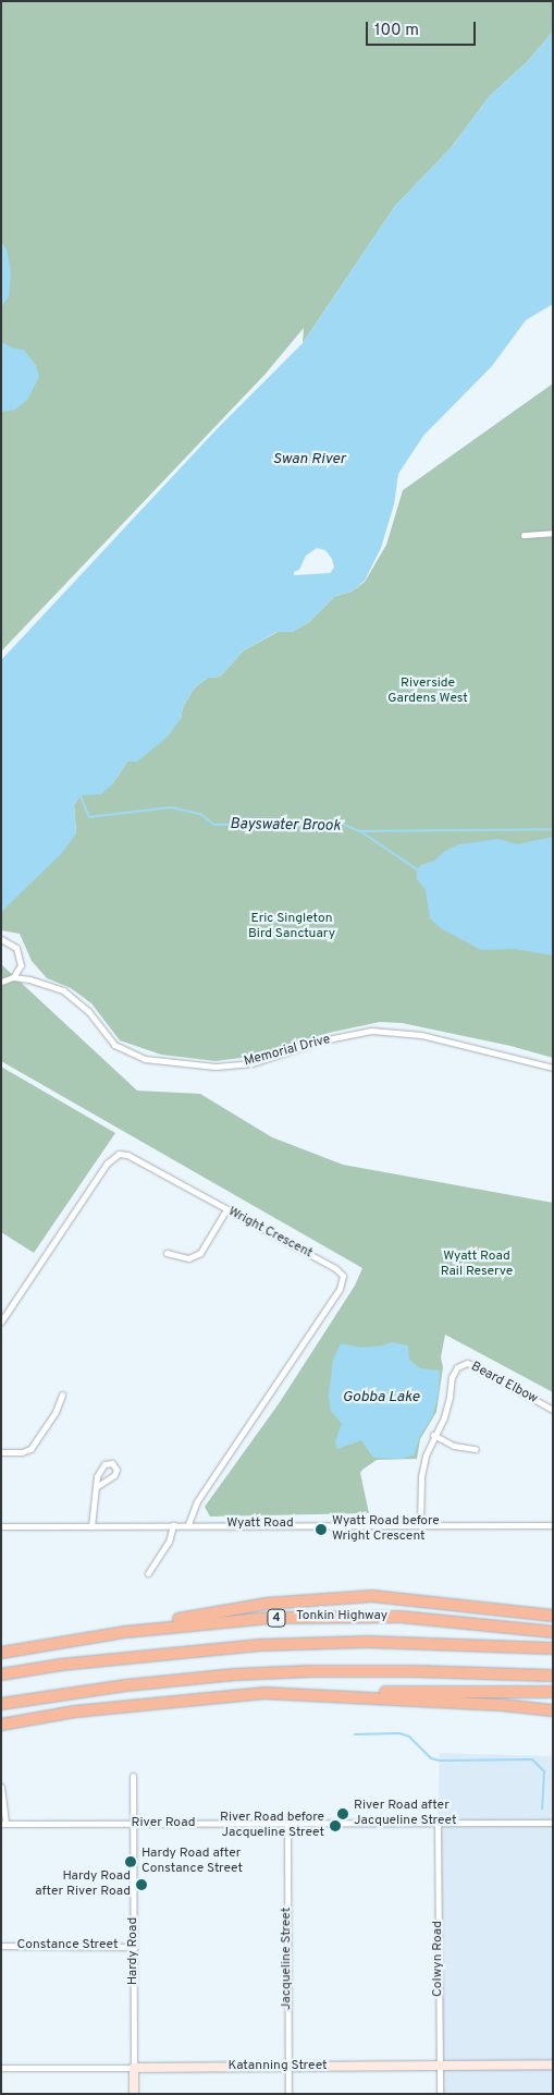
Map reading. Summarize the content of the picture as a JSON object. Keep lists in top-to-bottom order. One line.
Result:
{"streets":{"highway":["Tonkin Highway","4"],"street":["Memorial Drive","Wright Crescent","Beard Elbow","Wyatt Road","River Road","Constance Street","Hardy Road","Jacqueline Street","Colwyn Road","Katanning Street"]},"crossings":[["Wright Crescent","Wyatt Road"],["Beard Elbow","Wyatt Road"],["River Road","Hardy Road"],["River Road","Jacqueline Street"],["River Road","Colwyn Road"],["Constance Street","Hardy Road"],["Hardy Road","Katanning Street"],["Jacqueline Street","Katanning Street"],["Colwyn Road","Katanning Street"]],"water":["Swan River","Bayswater Brook","Gobba Lake"],"parks":["Riverside Gardens West","Eric Singleton Bird Sanctuary","Wyatt Road Rail Reserve"],"places":["Wyatt Road before Wright Crescent","River Road after Jacqueline Street","River Road before Jacqueline Street","Hardy Road after Constance Street","Hardy Road after River Road"],"scale_bar":"100 m"}
